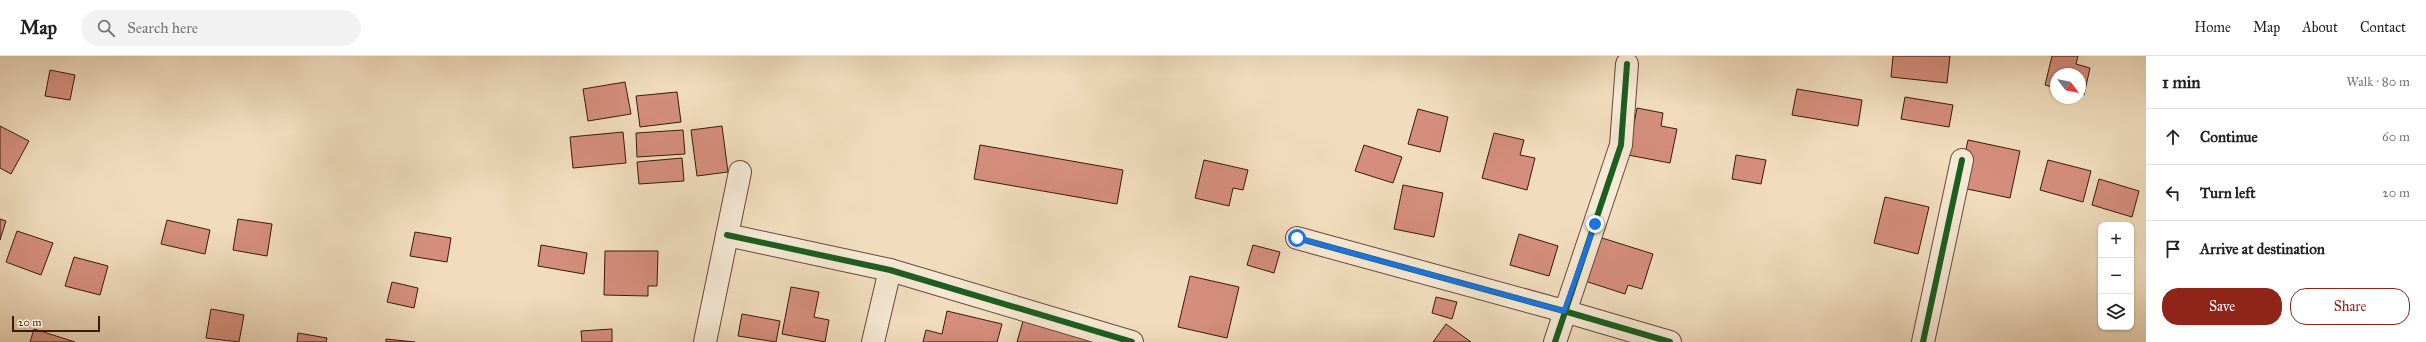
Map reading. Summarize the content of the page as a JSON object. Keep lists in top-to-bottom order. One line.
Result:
{"scale_bar":"20 m","north":"bottom right","page":{"header":"Map","search":"Search here","nav":["Home","Map","About","Contact"],"heading":["1 min","Walk · 80 m"],"list":[["Continue","60 m"],["Turn left","20 m"],"Arrive at destination"],"map_buttons":["+","−"],"buttons":["Save","Share"],"scale":"20 m"}}
